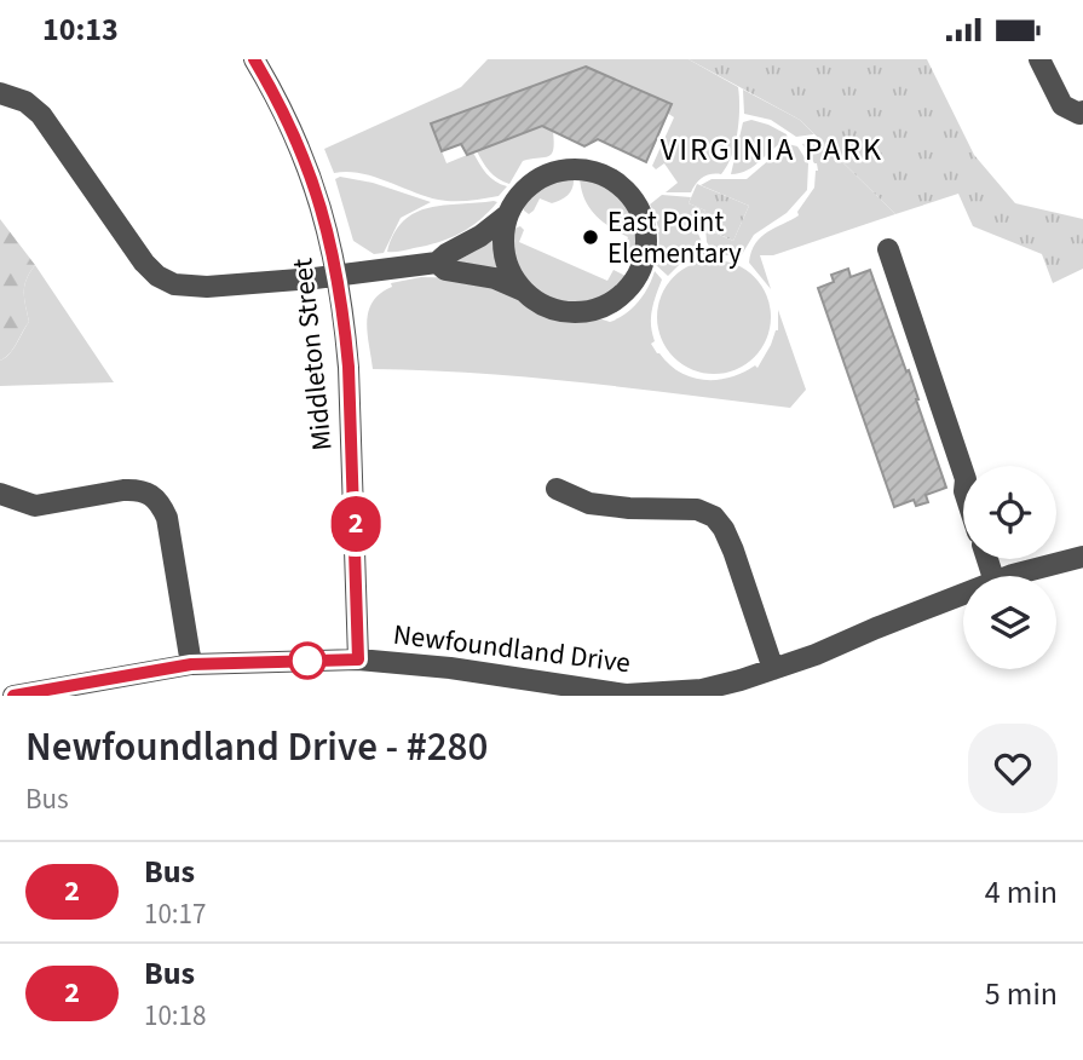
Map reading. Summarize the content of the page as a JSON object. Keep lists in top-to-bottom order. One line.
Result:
{"streets":{"street":["Middleton Street","Newfoundland Drive"]},"crossings":[["Middleton Street","Newfoundland Drive"]],"districts":["VIRGINIA PARK"],"places":["East Point Elementary"],"lines":["bus line 2"],"page":{"status":"10:13","on_map":"2","heading":["Newfoundland Drive - #280","Bus"],"list":[{"mark":"2","name":"Bus","note":"10:17","value":"4 min"},{"mark":"2","name":"Bus","note":"10:18","value":"5 min"}]}}
